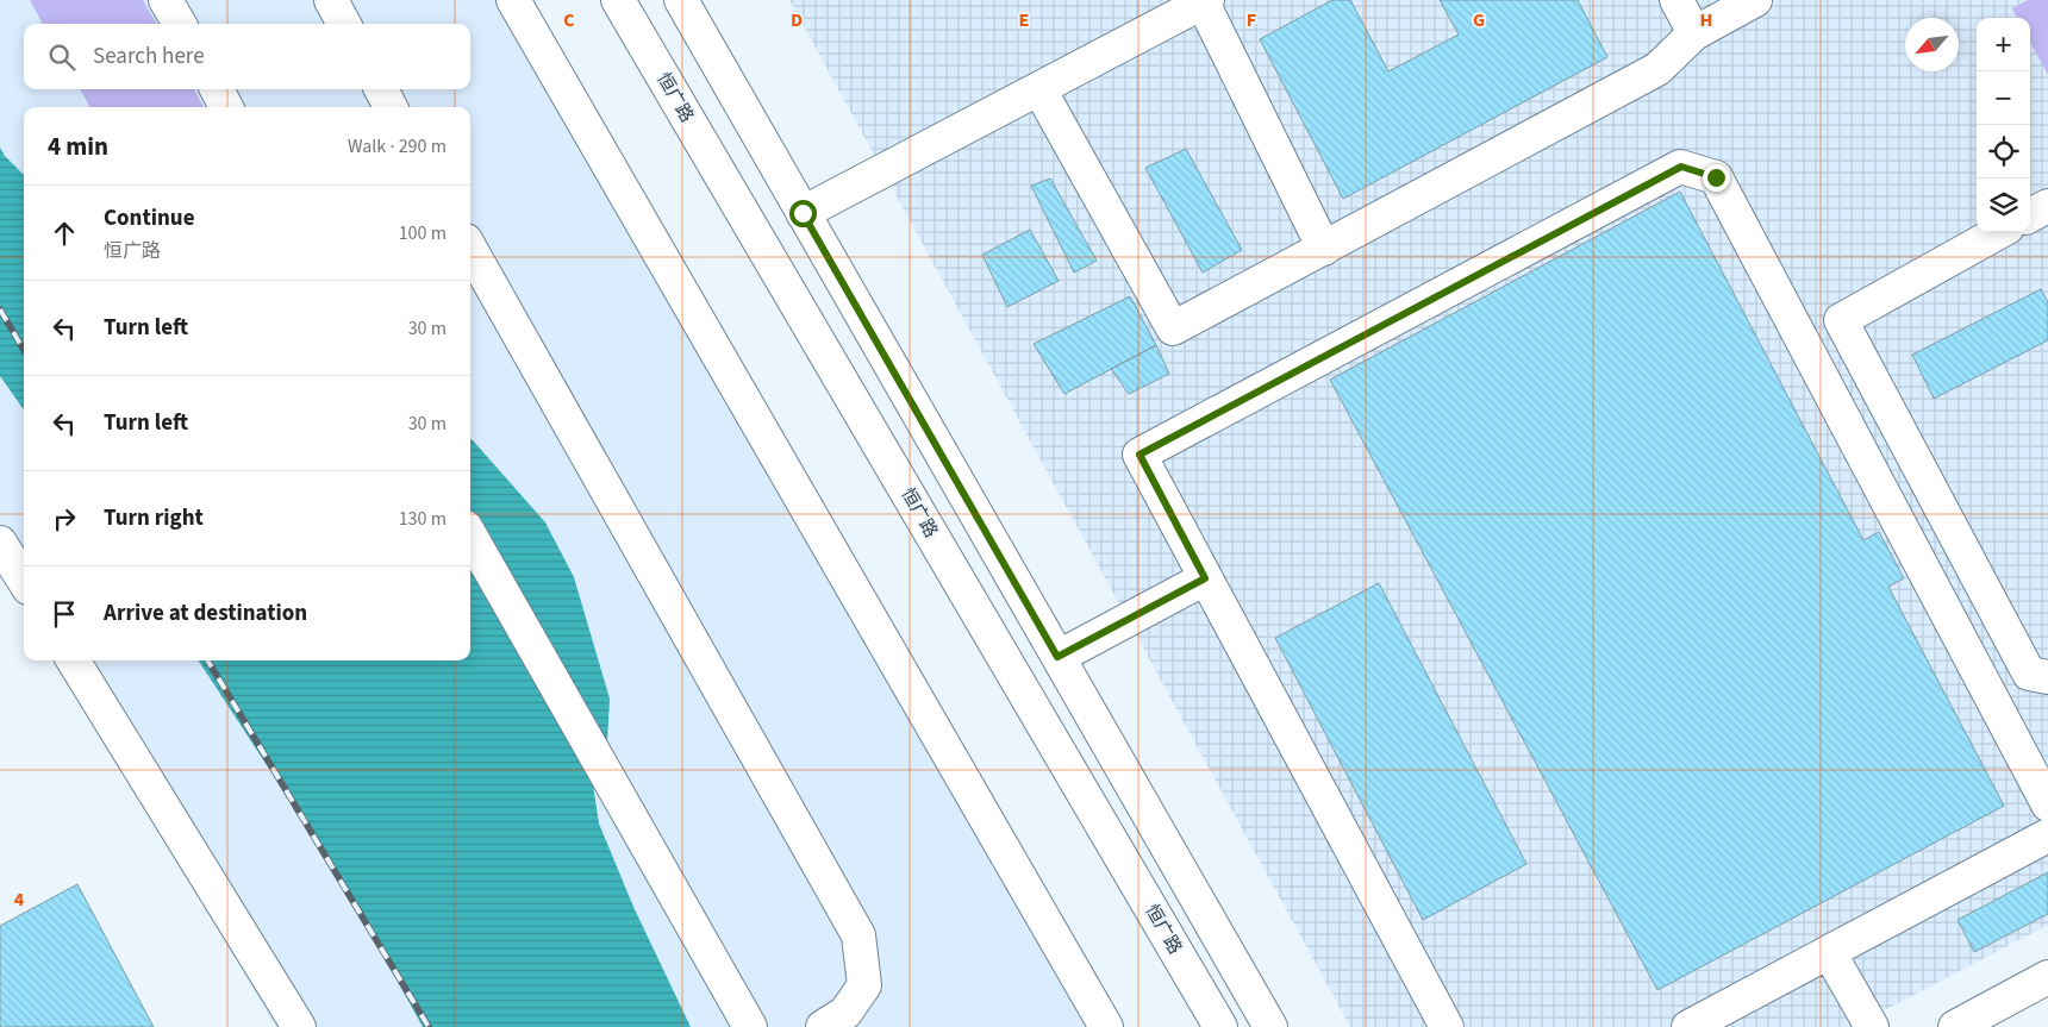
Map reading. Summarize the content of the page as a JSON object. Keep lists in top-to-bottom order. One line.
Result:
{"streets":{"street":["恒广路"]},"north":"bottom left","page":{"map_buttons":["+","−"],"search":"Search here","heading":["4 min","Walk · 290 m"],"list":[["Continue","恒广路","100 m"],["Turn left","30 m"],["Turn left","30 m"],["Turn right","130 m"],"Arrive at destination"]},"grid":{"columns":["C","D","E","F","G","H"],"rows":["4"]}}
